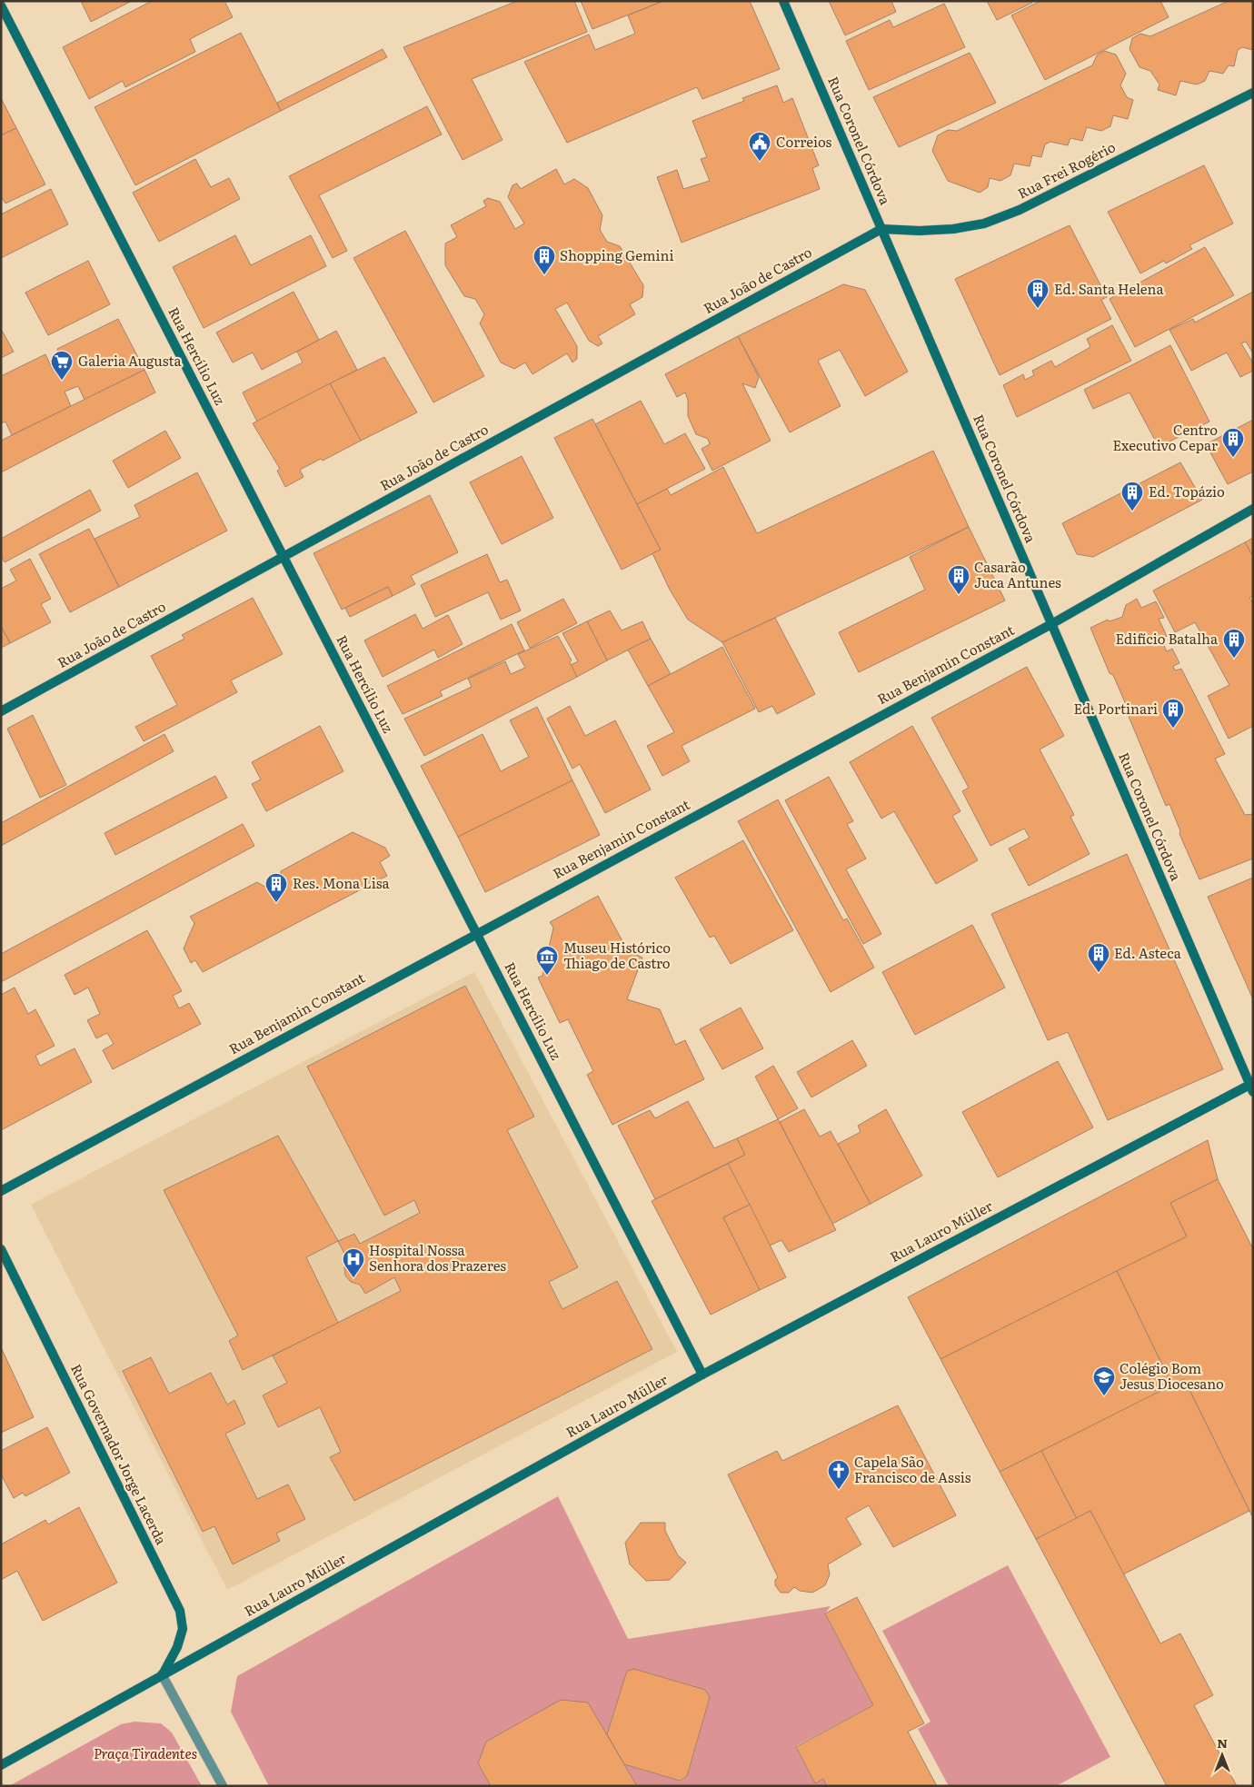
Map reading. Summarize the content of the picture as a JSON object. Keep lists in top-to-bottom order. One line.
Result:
{"streets":{"street":["Rua Coronel Córdova","Rua Frei Rogério","Rua João de Castro","Rua Hercílio Luz","Rua Benjamin Constant","Rua Lauro Müller","Rua Governador Jorge Lacerda"]},"crossings":[["Rua Coronel Córdova","Rua Frei Rogério"],["Rua Coronel Córdova","Rua João de Castro"],["Rua Coronel Córdova","Rua Benjamin Constant"],["Rua Coronel Córdova","Rua Lauro Müller"],["Rua Frei Rogério","Rua João de Castro"],["Rua João de Castro","Rua Hercílio Luz"],["Rua Hercílio Luz","Rua Benjamin Constant"],["Rua Hercílio Luz","Rua Lauro Müller"],["Rua Lauro Müller","Rua Governador Jorge Lacerda"]],"parks":["Praça Tiradentes"],"places":{"public building":["Correios"],"building":["Shopping Gemini","Ed. Santa Helena","Centro Executivo Cepar","Ed. Topázio","Casarão Juca Antunes","Edifício Batalha","Ed. Portinari","Res. Mona Lisa","Ed. Asteca"],"supermarket":["Galeria Augusta"],"museum":["Museu Histórico Thiago de Castro"],"hospital":["Hospital Nossa Senhora dos Prazeres"],"school or university":["Colégio Bom Jesus Diocesano"],"church":["Capela São Francisco de Assis"]},"north":"top"}
